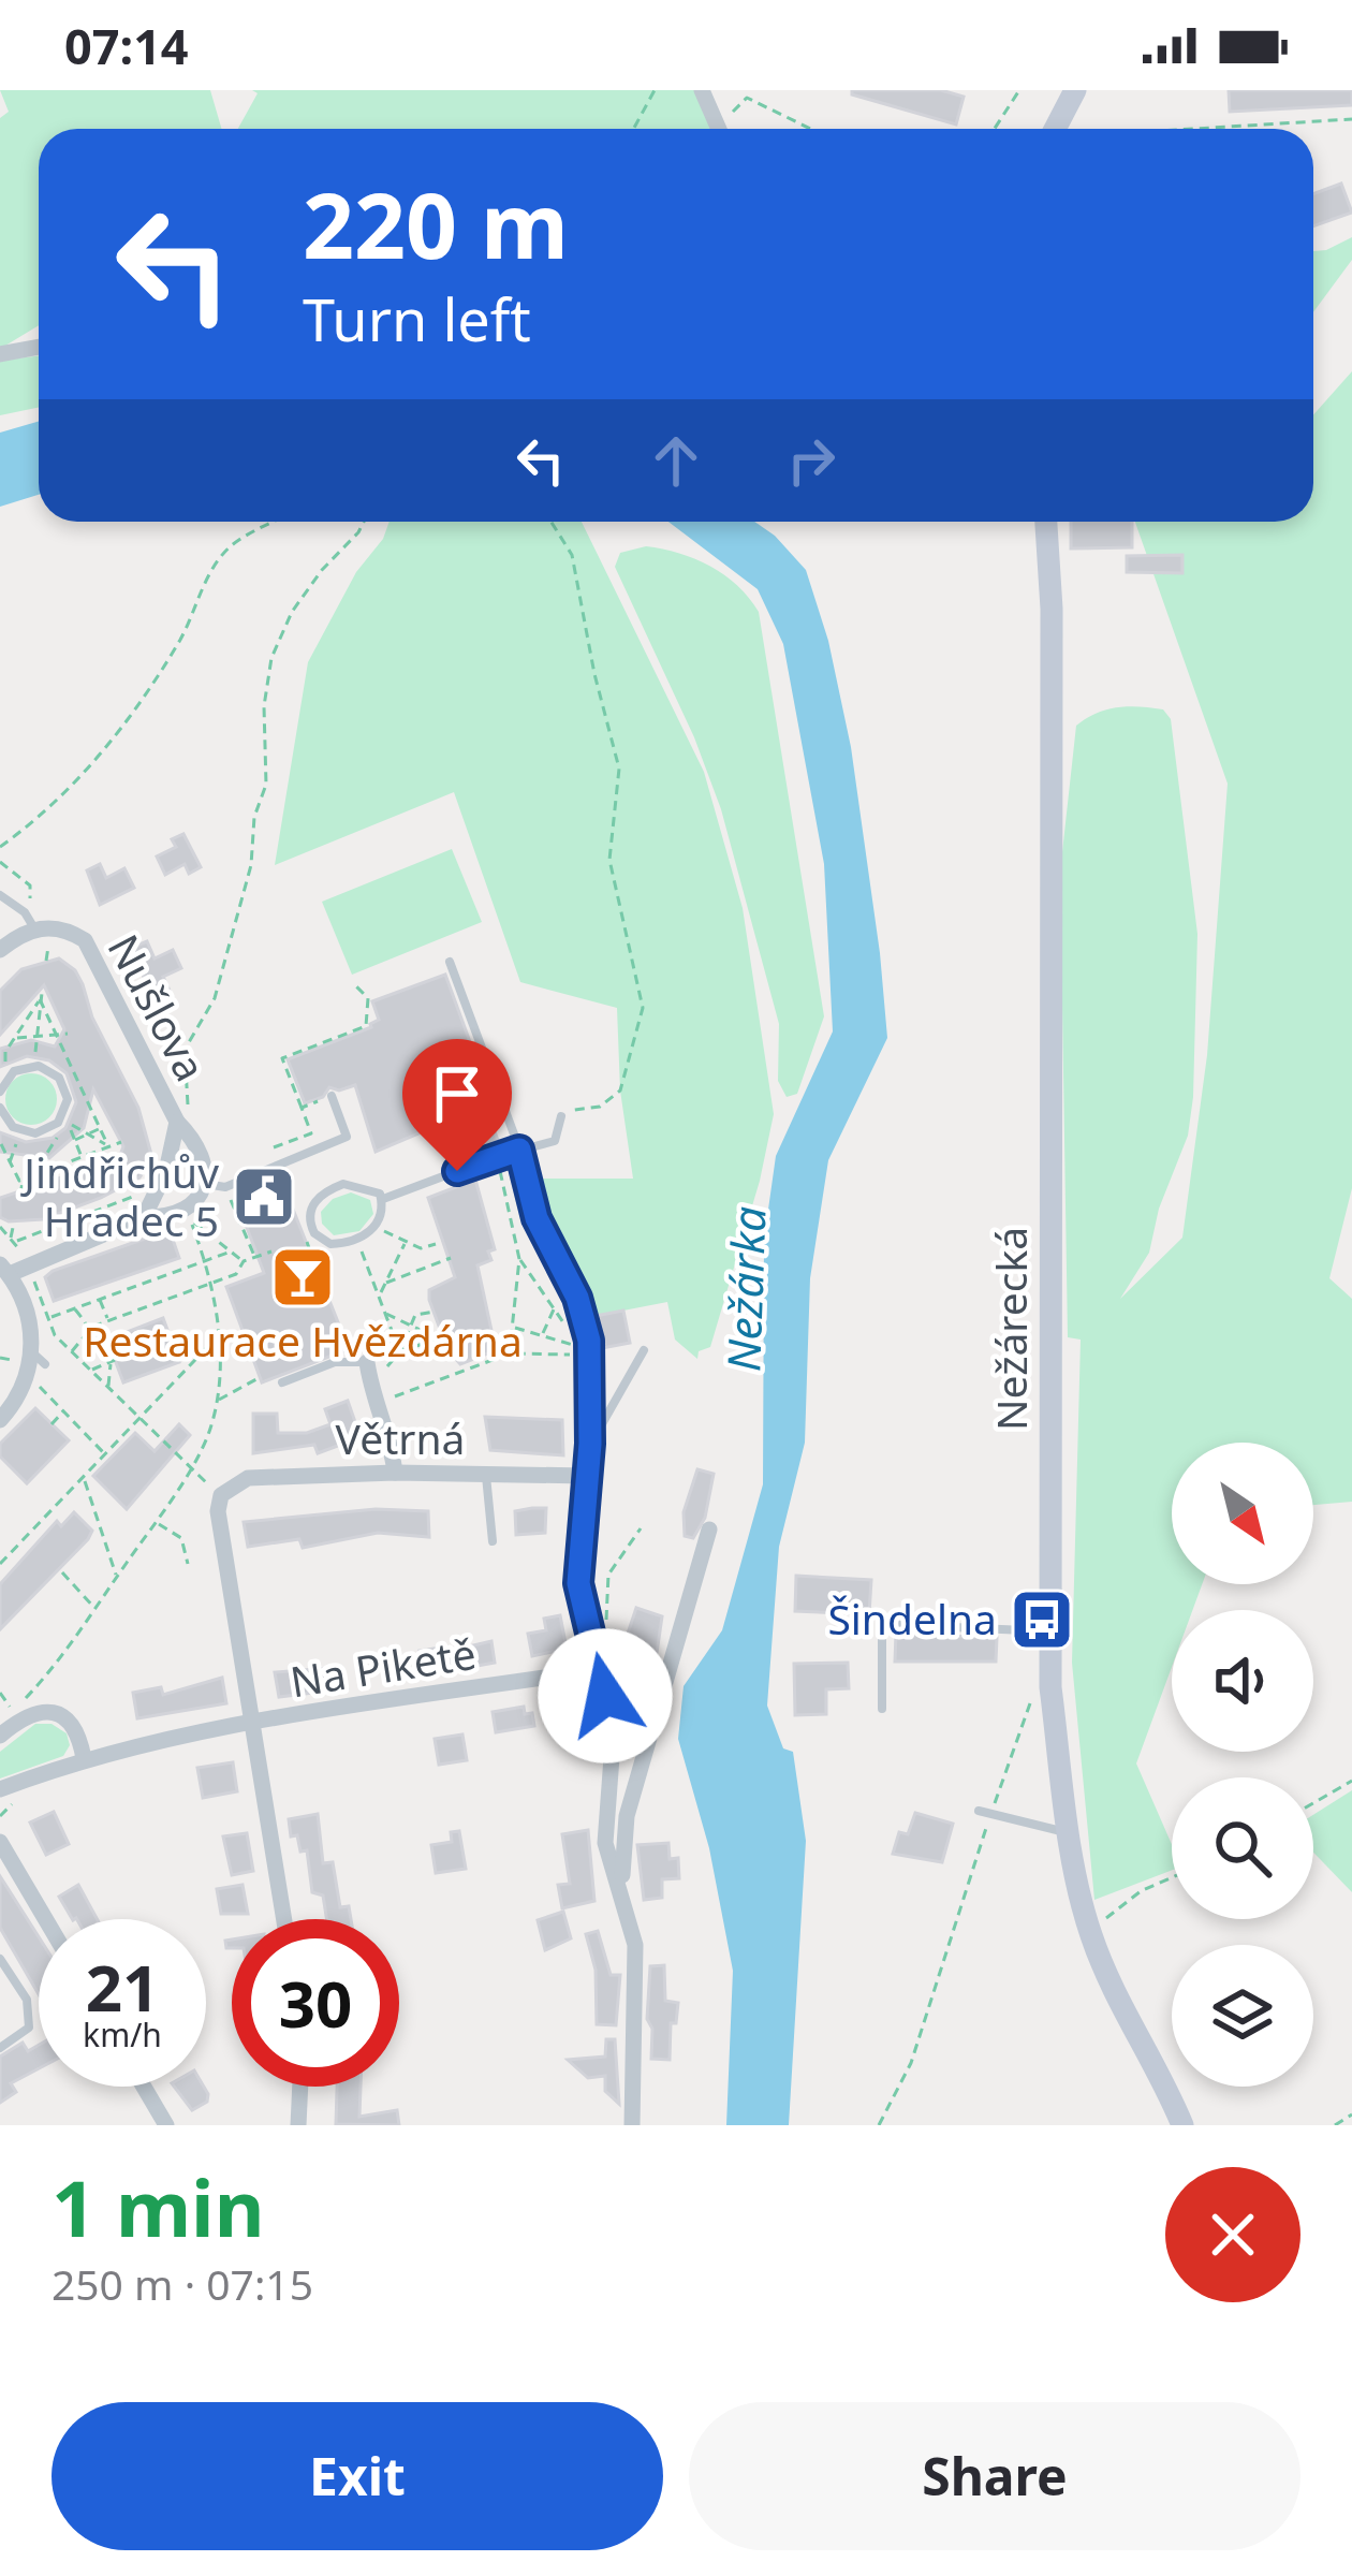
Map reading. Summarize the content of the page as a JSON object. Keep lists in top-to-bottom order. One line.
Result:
{"streets":{"street":["Nušlova","Nežárecká","Větrná","Na Piketě"]},"crossings":[["Větrná","Na Piketě"]],"water":["Nežárka"],"places":{"public building":["Jindřichův Hradec 5"],"bar":["Restaurace Hvězdárna"],"bus stop":["Šindelna"]},"north":"bottom right","page":{"status":"07:14","turn":["220 m","Turn left"],"speed":"21 km/h","limit":"30","heading":["1 min","250 m · 07:15"],"buttons":["Exit","Share"]}}
